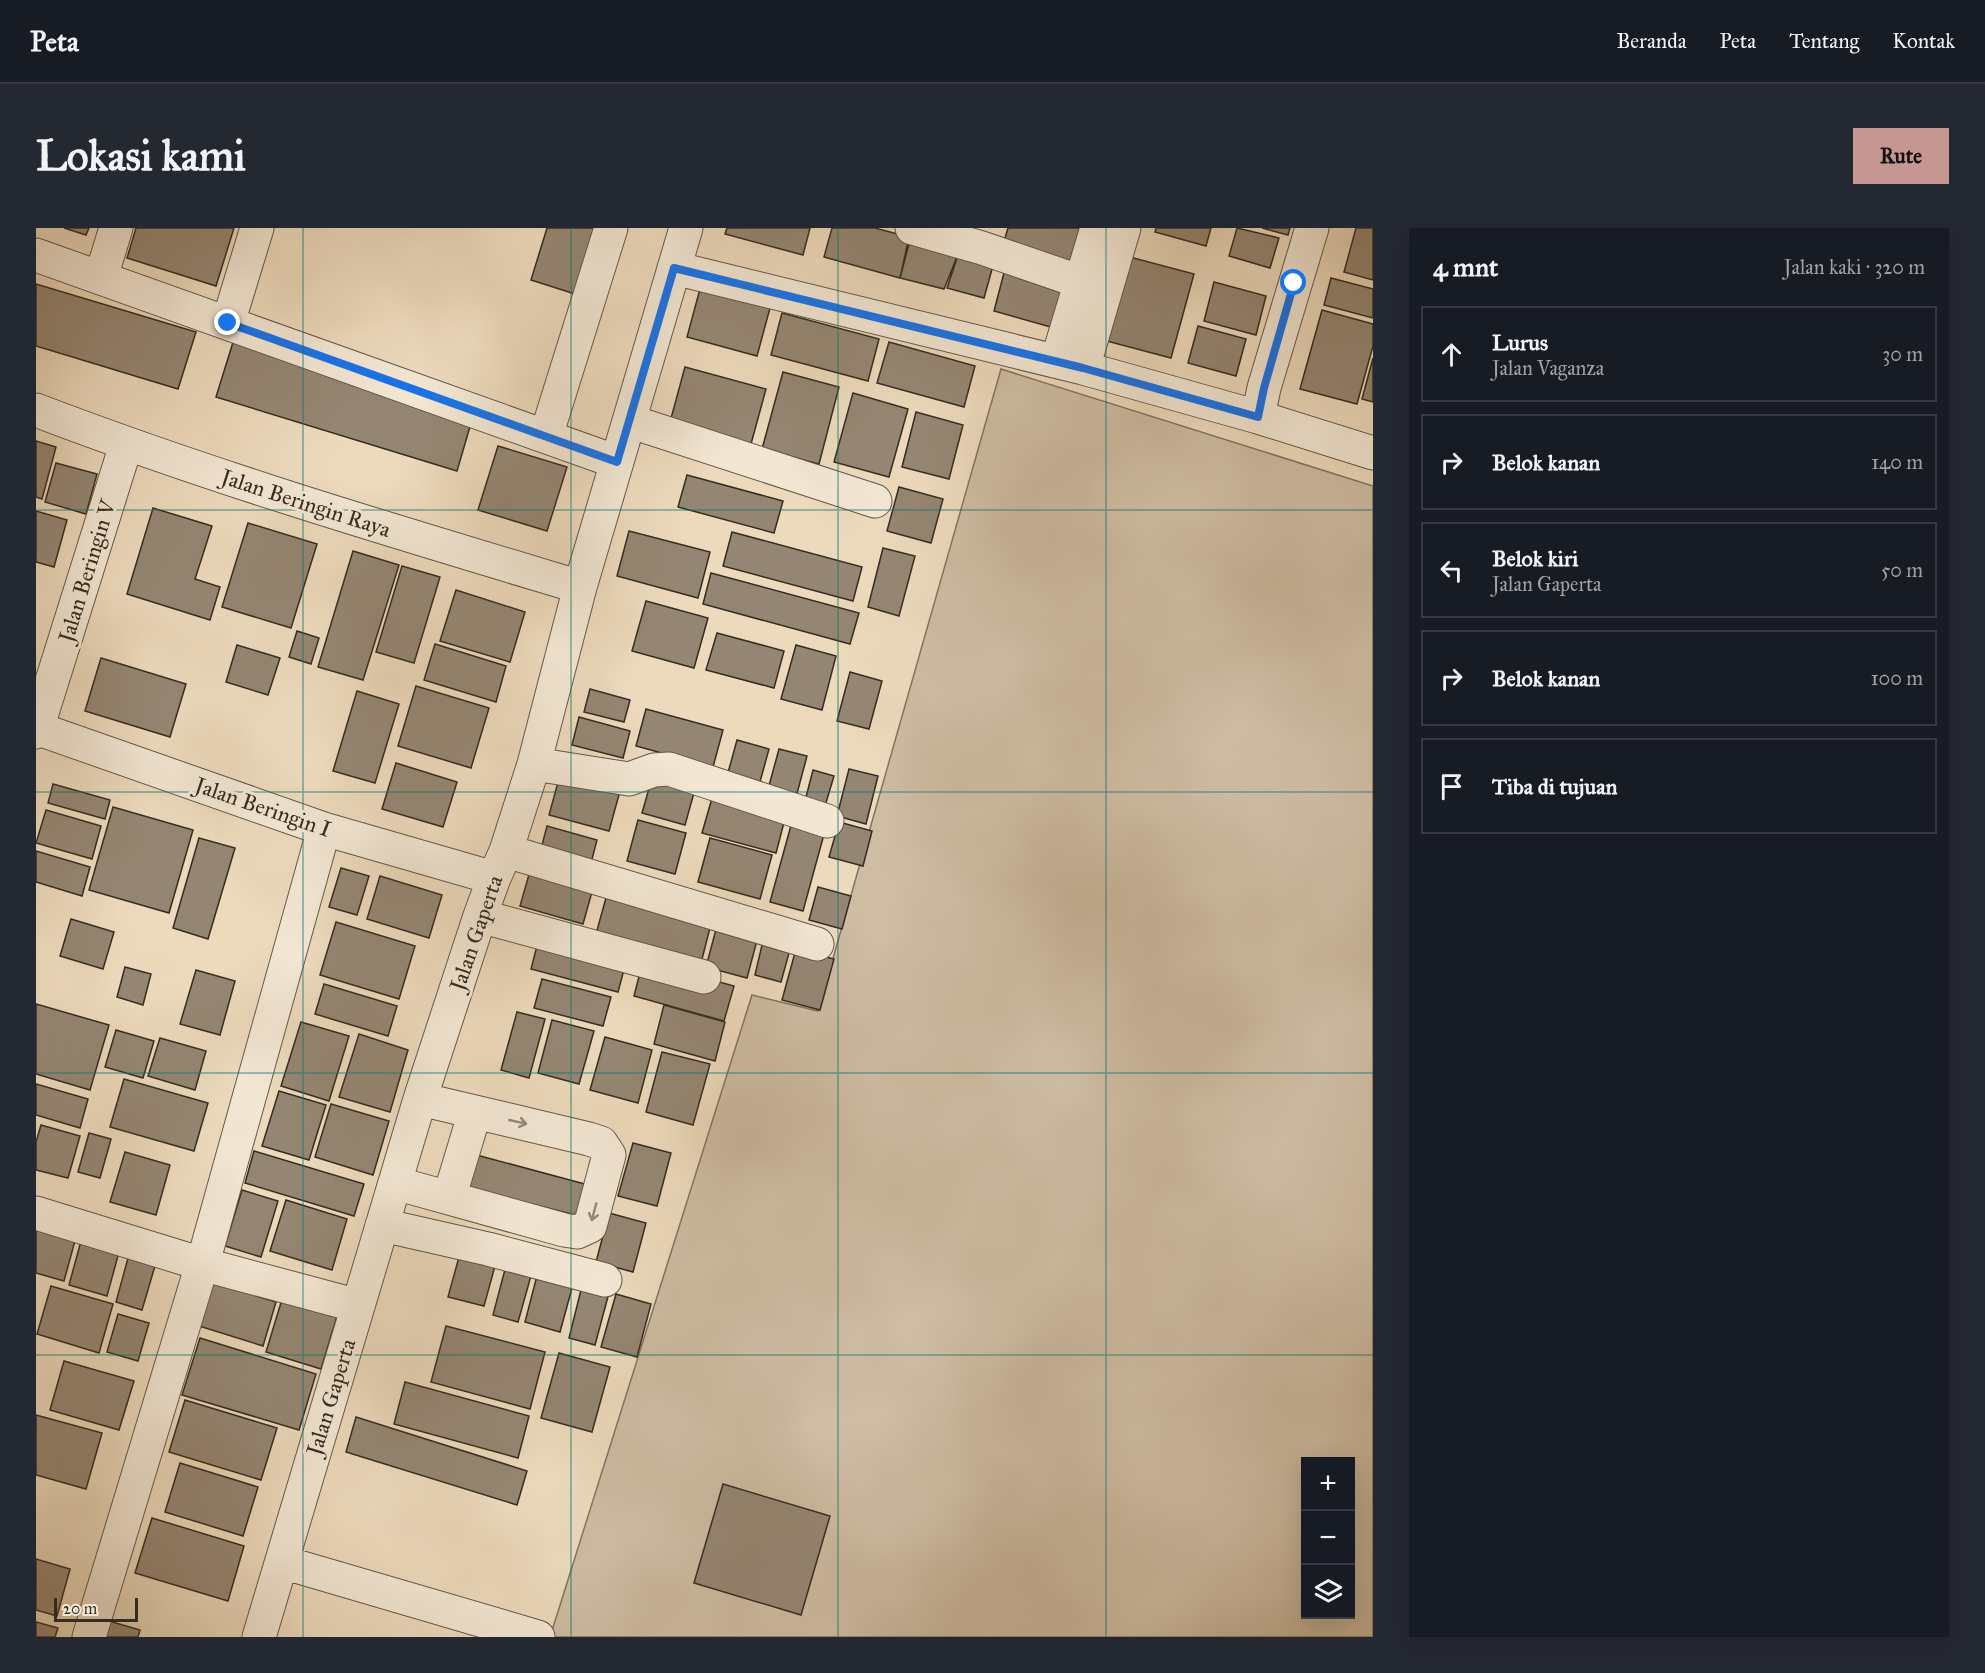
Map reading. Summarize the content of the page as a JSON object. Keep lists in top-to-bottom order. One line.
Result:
{"streets":{"street":["Jalan Beringin Raya","Jalan Beringin V","Jalan Beringin I","Jalan Gaperta"]},"crossings":[["Jalan Beringin Raya","Jalan Beringin V"],["Jalan Beringin Raya","Jalan Gaperta"],["Jalan Beringin V","Jalan Beringin I"],["Jalan Beringin I","Jalan Gaperta"]],"scale_bar":"20 m","page":{"header":"Peta","nav":["Beranda","Peta","Tentang","Kontak"],"buttons":"Rute","title":"Lokasi kami","heading":["4 mnt","Jalan kaki · 320 m"],"list":[["Lurus","Jalan Vaganza","30 m"],["Belok kanan","140 m"],["Belok kiri","Jalan Gaperta","50 m"],["Belok kanan","100 m"],"Tiba di tujuan"],"map_buttons":["+","−"],"scale":"20 m"}}
